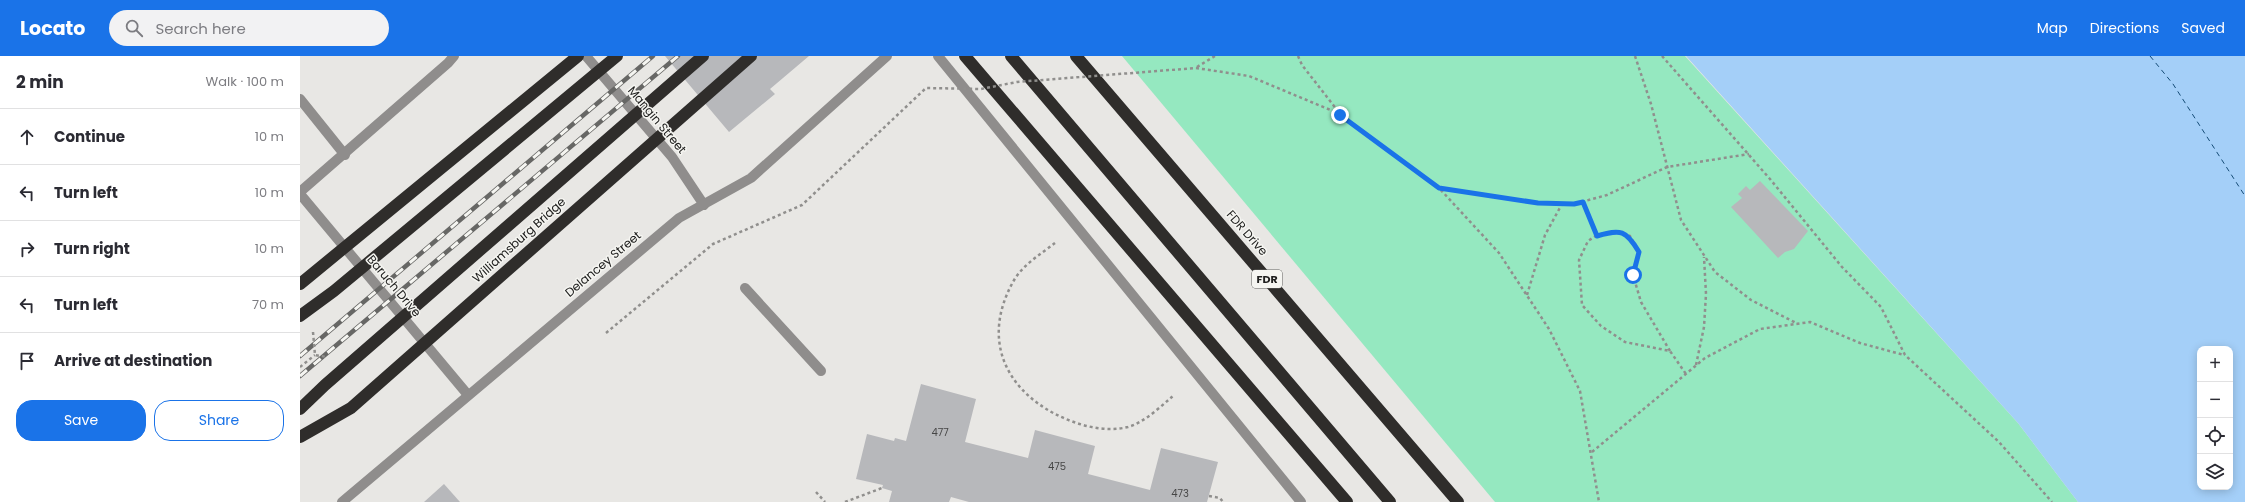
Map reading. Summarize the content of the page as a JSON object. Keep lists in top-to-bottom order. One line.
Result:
{"streets":{"highway":["FDR Drive","Williamsburg Bridge","FDR"],"street":["Mangin Street","Delancey Street","Baruch Drive"]},"crossings":[["Mangin Street","Delancey Street"],["Delancey Street","Baruch Drive"]],"house_numbers":["477","475","473"],"page":{"header":"Locato","search":"Search here","nav":["Map","Directions","Saved"],"heading":["2 min","Walk · 100 m"],"list":[["Continue","10 m"],["Turn left","10 m"],["Turn right","10 m"],["Turn left","70 m"],"Arrive at destination"],"map_buttons":["+","−"],"buttons":["Save","Share"]}}
